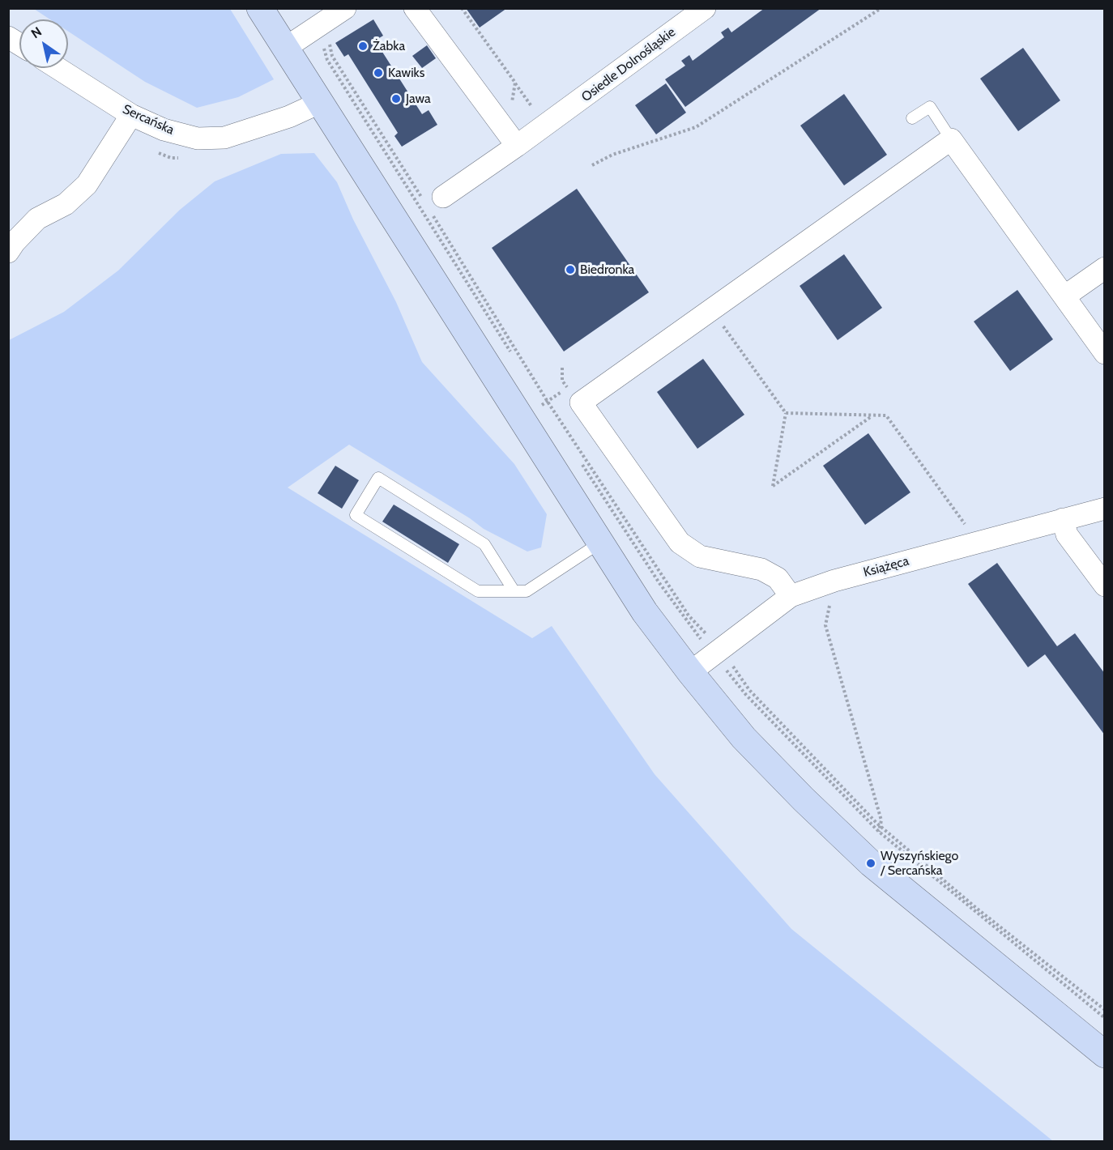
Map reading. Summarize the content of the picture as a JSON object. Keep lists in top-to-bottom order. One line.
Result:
{"streets":{"street":["Osiedle Dolnośląskie","Sercańska","Książęca"]},"places":["Żabka","Kawiks","Jawa","Biedronka","Wyszyńskiego / Sercańska"],"north":"top left"}
